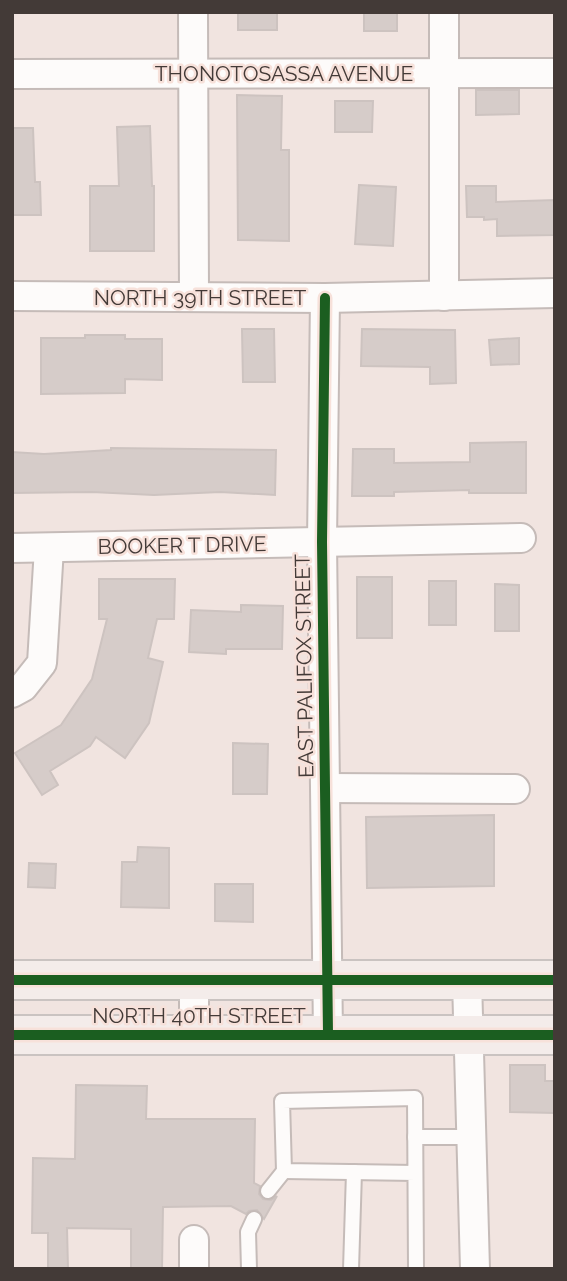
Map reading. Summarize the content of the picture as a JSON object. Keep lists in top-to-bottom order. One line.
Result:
{"streets":{"main road":["NORTH 40TH STREET"],"street":["THONOTOSASSA AVENUE","NORTH 39TH STREET","BOOKER T DRIVE","EAST PALIFOX STREET"]},"crossings":[["NORTH 39TH STREET","EAST PALIFOX STREET"],["BOOKER T DRIVE","EAST PALIFOX STREET"],["EAST PALIFOX STREET","NORTH 40TH STREET"]]}
